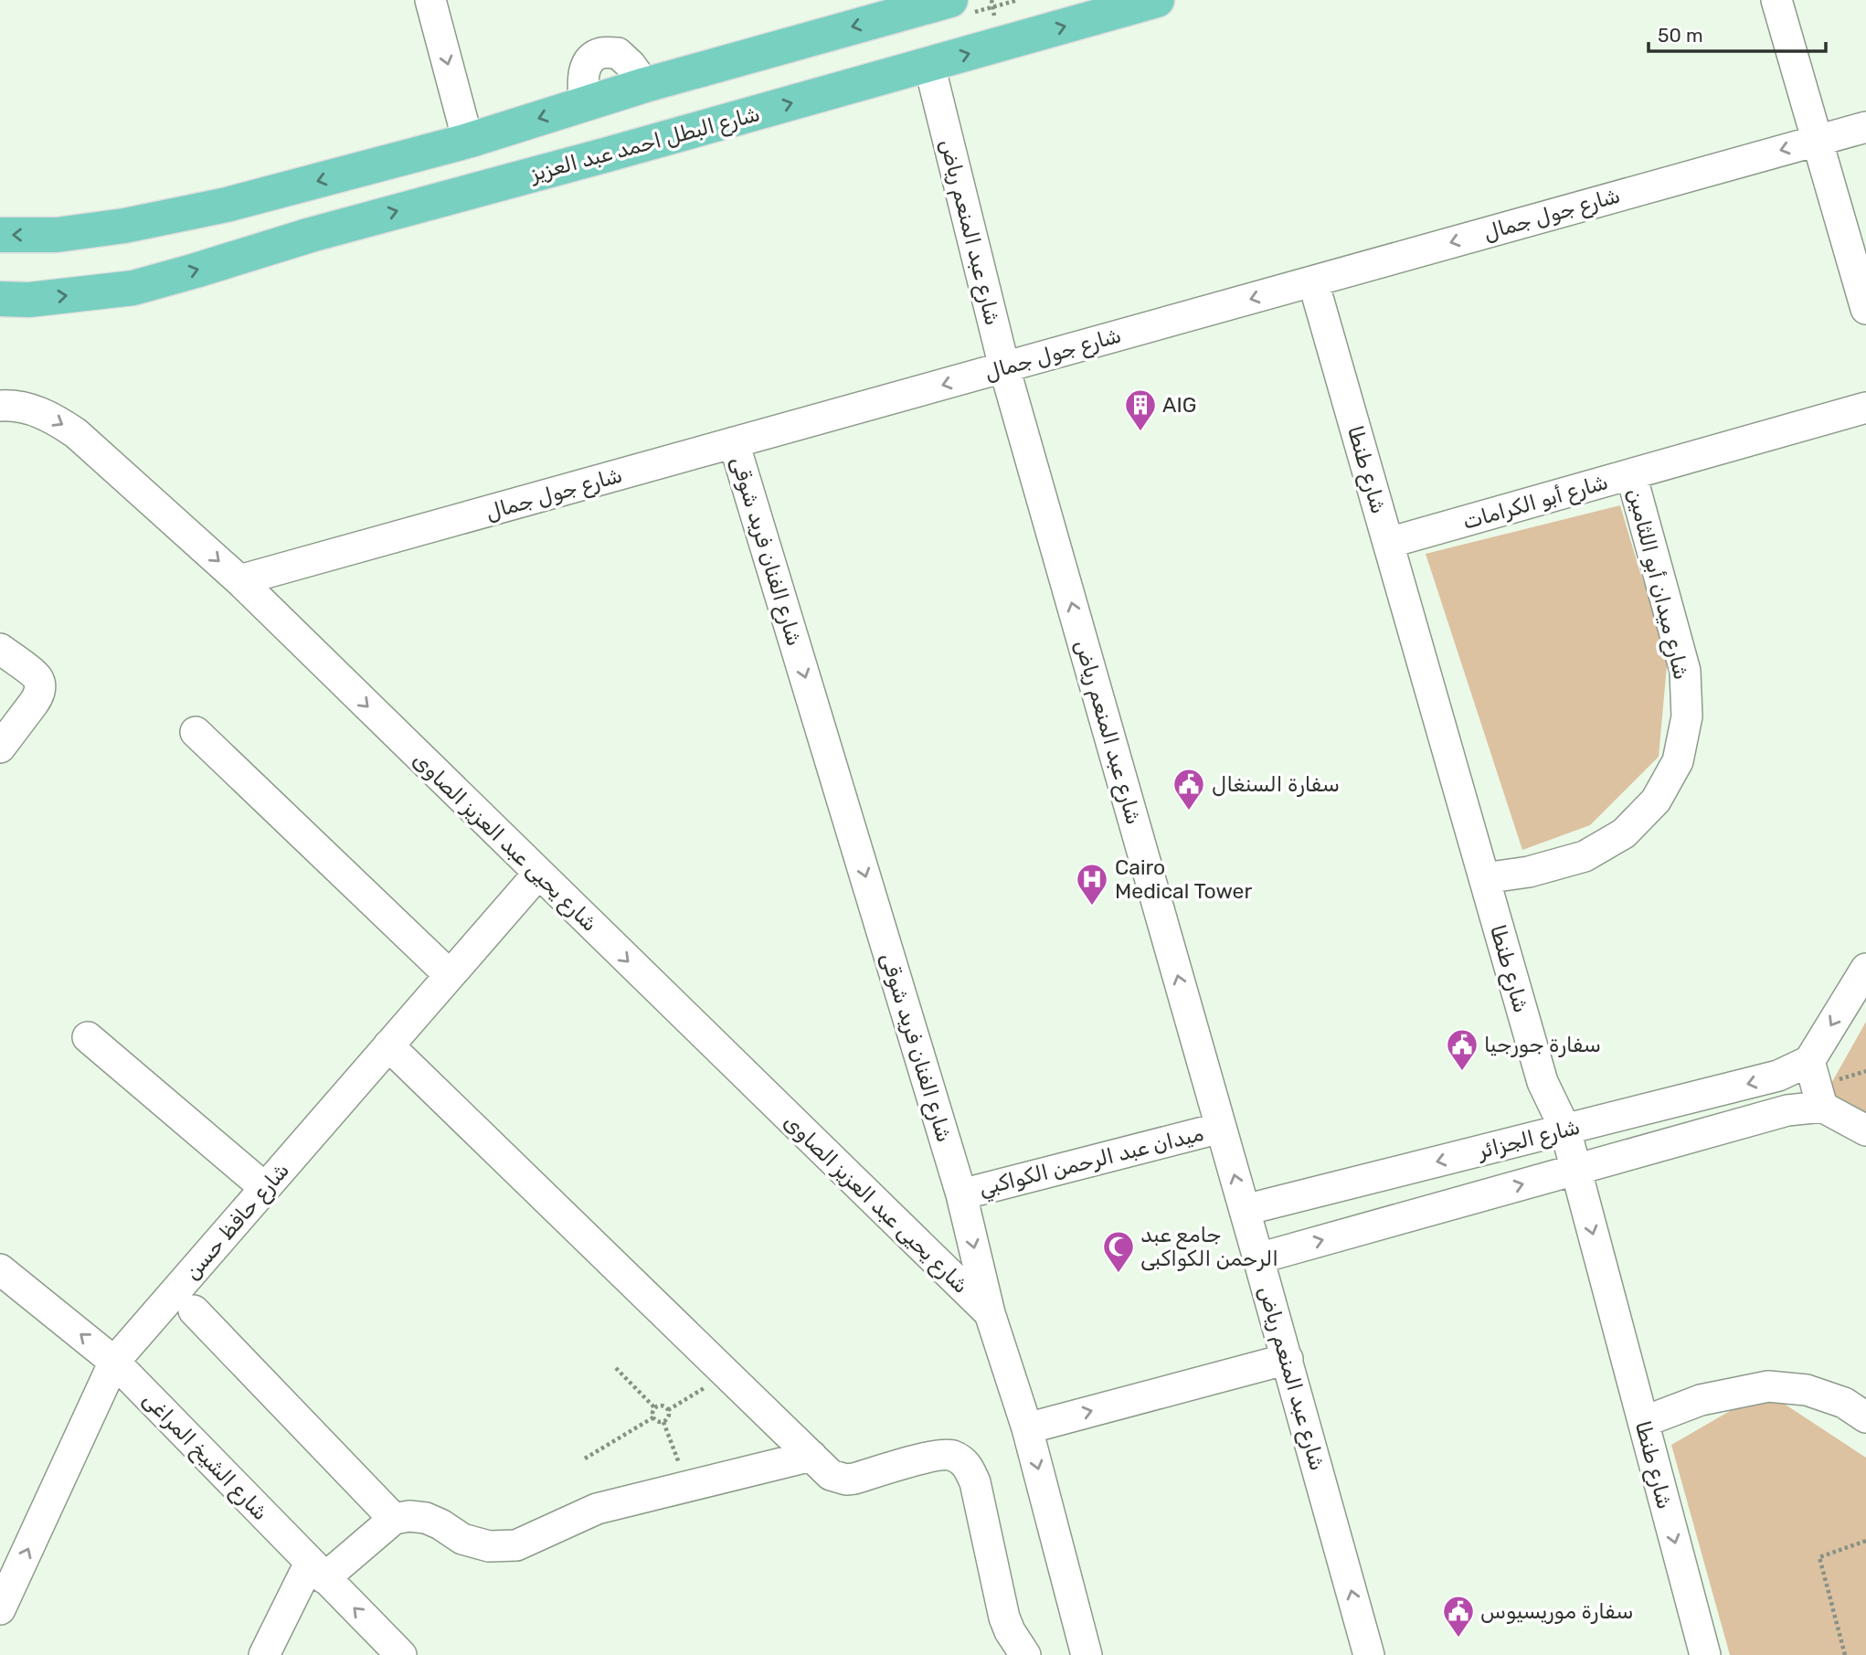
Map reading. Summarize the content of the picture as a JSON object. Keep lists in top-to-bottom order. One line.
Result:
{"streets":{"main road":["شارع البطل احمد عبد العزيز"],"street":["شارع جول جمال","شارع عبد المنعم رياض","شارع طنطا","شارع أبو الكرامات","شارع الفنان فريد شوقى","شارع ميدان أبو اللثامين","شارع يحيى عبد العزيز الصاوى","شارع الجزائر","ميدان عبد الرحمن الكواكبي","شارع حافظ حسن","شارع الشيخ المراغى"]},"crossings":[["شارع البطل احمد عبد العزيز","شارع عبد المنعم رياض"],["شارع جول جمال","شارع عبد المنعم رياض"],["شارع جول جمال","شارع طنطا"],["شارع جول جمال","شارع الفنان فريد شوقى"],["شارع جول جمال","شارع يحيى عبد العزيز الصاوى"],["شارع عبد المنعم رياض","شارع الجزائر"],["شارع عبد المنعم رياض","ميدان عبد الرحمن الكواكبي"],["شارع طنطا","شارع أبو الكرامات"],["شارع طنطا","شارع ميدان أبو اللثامين"],["شارع طنطا","شارع الجزائر"],["شارع أبو الكرامات","شارع ميدان أبو اللثامين"],["شارع الفنان فريد شوقى","شارع يحيى عبد العزيز الصاوى"],["شارع الفنان فريد شوقى","ميدان عبد الرحمن الكواكبي"],["شارع يحيى عبد العزيز الصاوى","شارع حافظ حسن"],["شارع حافظ حسن","شارع الشيخ المراغى"]],"one_way":["شارع جول جمال","شارع عبد المنعم رياض","شارع طنطا","شارع الفنان فريد شوقى"],"places":{"building":["AIG"],"public building":["سفارة السنغال","سفارة جورجيا","سفارة موريسيوس"],"hospital":["Cairo Medical Tower"],"mosque":["جامع عبد الرحمن الكواكبى"]},"scale_bar":"50 m"}
